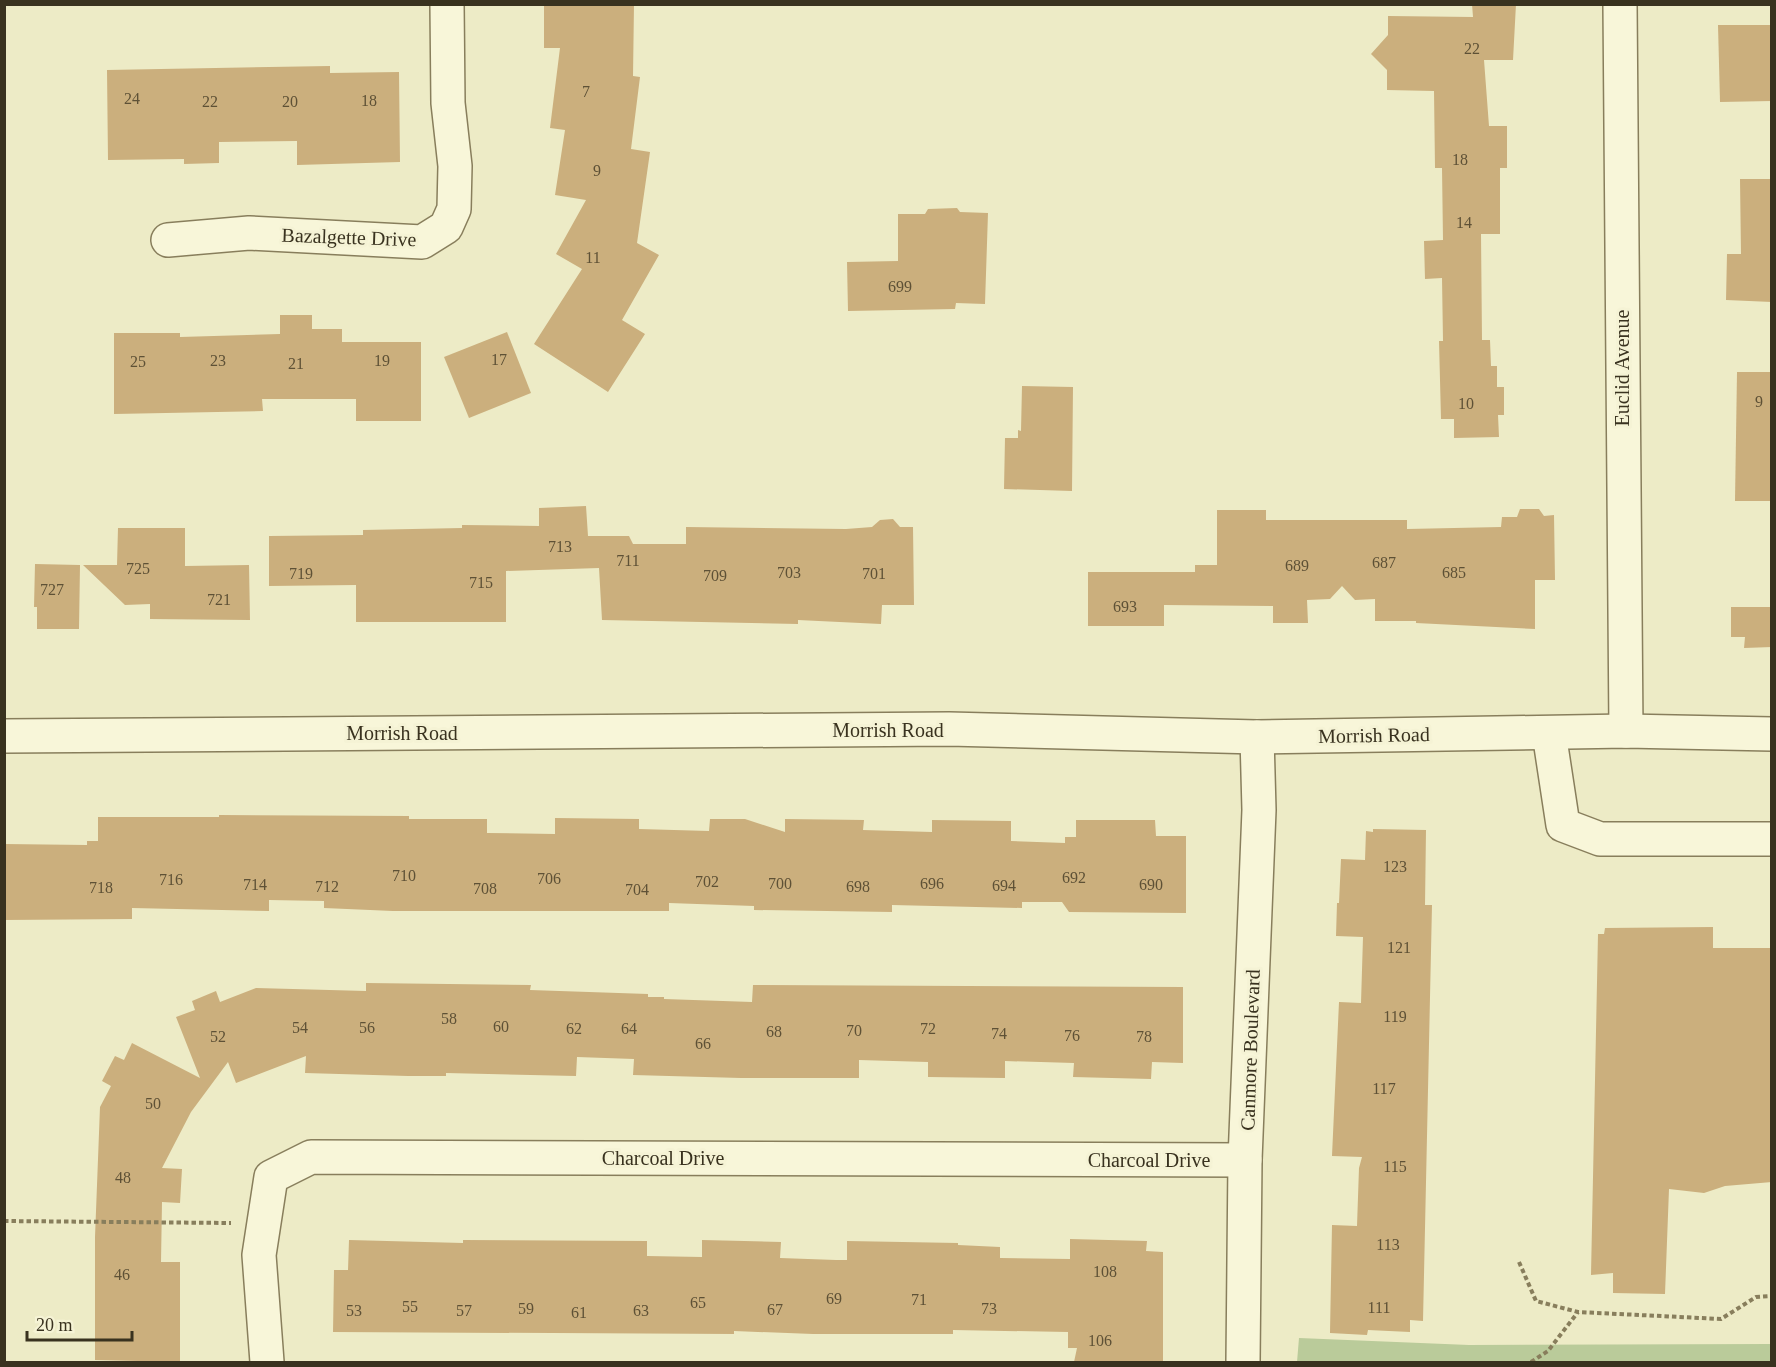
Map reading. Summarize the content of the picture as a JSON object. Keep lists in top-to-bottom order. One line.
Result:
{"streets":{"street":["Bazalgette Drive","Euclid Avenue","Morrish Road","Canmore Boulevard","Charcoal Drive"]},"crossings":[["Euclid Avenue","Morrish Road"],["Morrish Road","Canmore Boulevard"],["Canmore Boulevard","Charcoal Drive"]],"house_numbers":["22","7","24","18","22","20","18","9","14","11","699","17","23","19","25","21","9","10","713","711","687","689","725","703","685","719","701","709","715","727","721","693","123","710","692","706","716","702","700","696","714","690","694","712","698","718","708","704","121","119","58","60","54","56","62","64","72","70","68","74","76","52","78","66","117","50","115","48","113","108","46","69","71","65","55","111","59","73","67","53","57","63","61","106"],"scale_bar":"20 m"}
